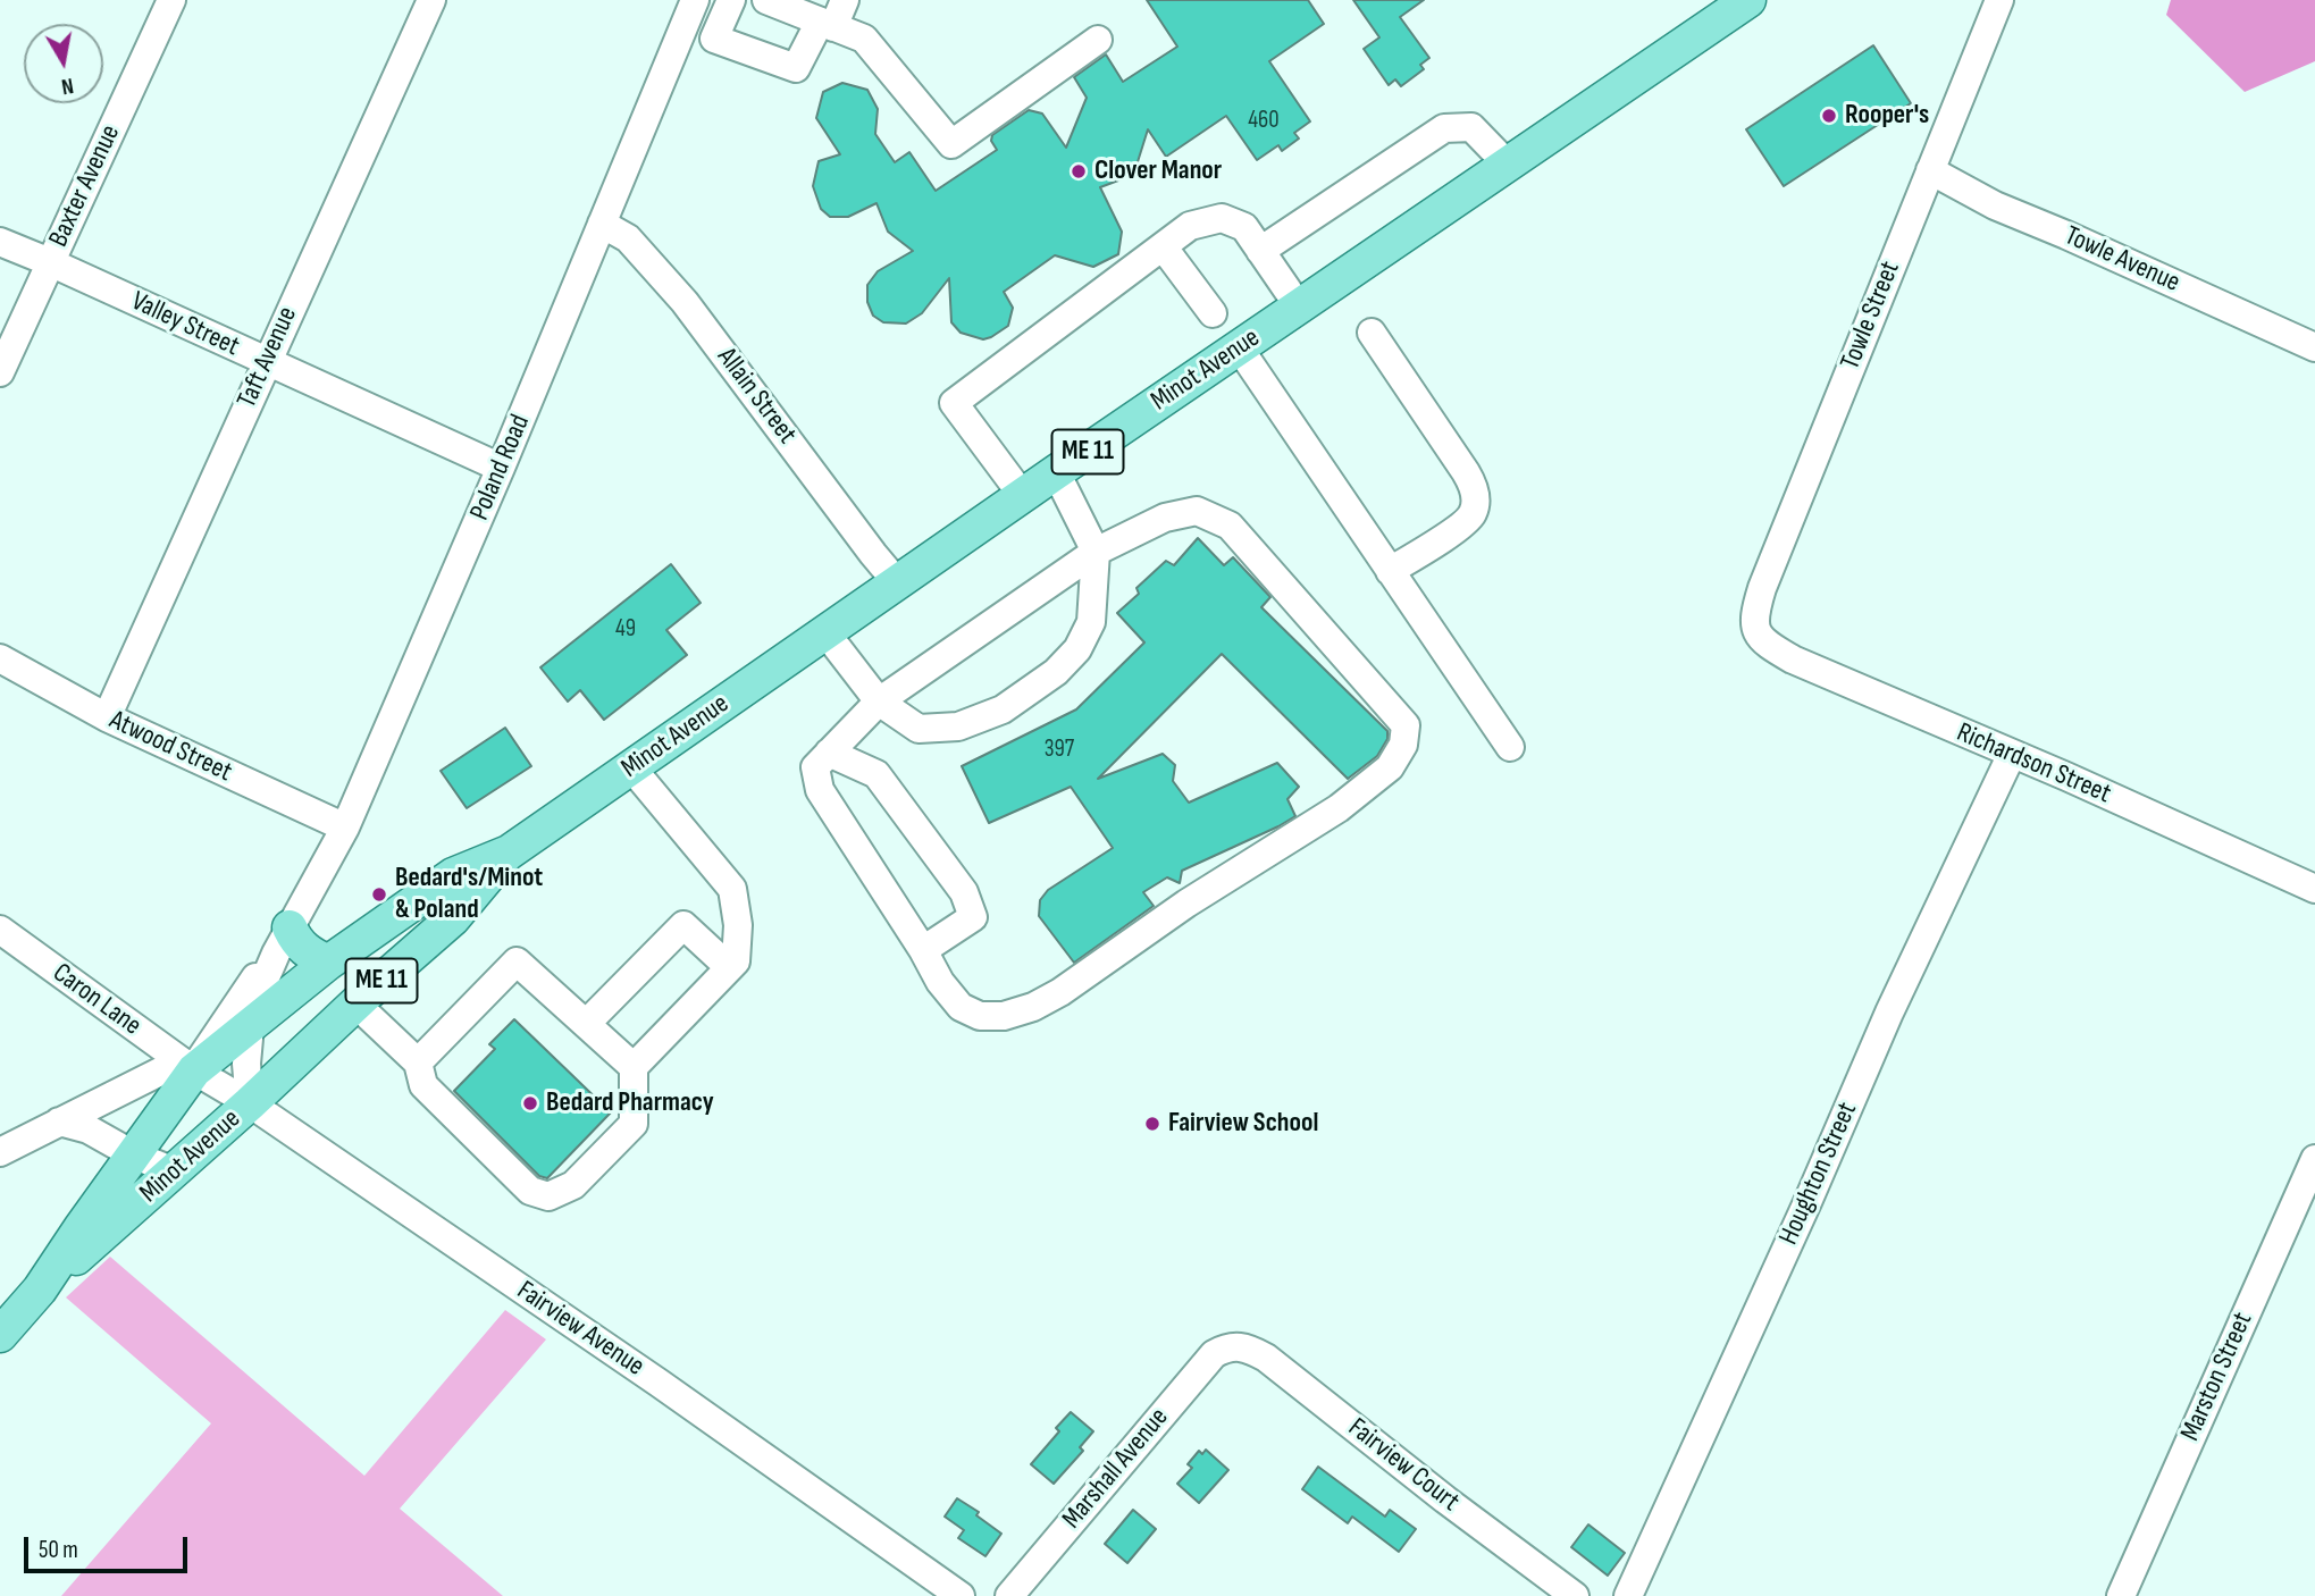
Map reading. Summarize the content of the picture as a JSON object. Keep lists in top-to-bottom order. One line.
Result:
{"streets":{"main road":["Minot Avenue","ME 11"],"street":["Baxter Avenue","Towle Avenue","Towle Street","Valley Street","Taft Avenue","Allain Street","Poland Road","Atwood Street","Richardson Street","Caron Lane","Houghton Street","Fairview Avenue","Marston Street","Fairview Court","Marshall Avenue"]},"crossings":[["Baxter Avenue","Valley Street"],["Towle Avenue","Towle Street"],["Towle Street","Richardson Street"],["Valley Street","Taft Avenue"],["Valley Street","Poland Road"],["Taft Avenue","Atwood Street"],["Minot Avenue","Allain Street"],["Minot Avenue","ME 11"],["Minot Avenue","Poland Road"],["Minot Avenue","Caron Lane"],["Minot Avenue","Fairview Avenue"],["Allain Street","Poland Road"],["ME 11","Poland Road"],["ME 11","Caron Lane"],["ME 11","Fairview Avenue"],["Poland Road","Atwood Street"],["Poland Road","Caron Lane"],["Poland Road","Fairview Avenue"],["Richardson Street","Houghton Street"],["Caron Lane","Fairview Avenue"],["Fairview Court","Marshall Avenue"]],"places":["Rooper's","Clover Manor","Bedard's/Minot & Poland","Bedard Pharmacy","Fairview School"],"house_numbers":["460","49","397"],"scale_bar":"50 m","north":"bottom"}
